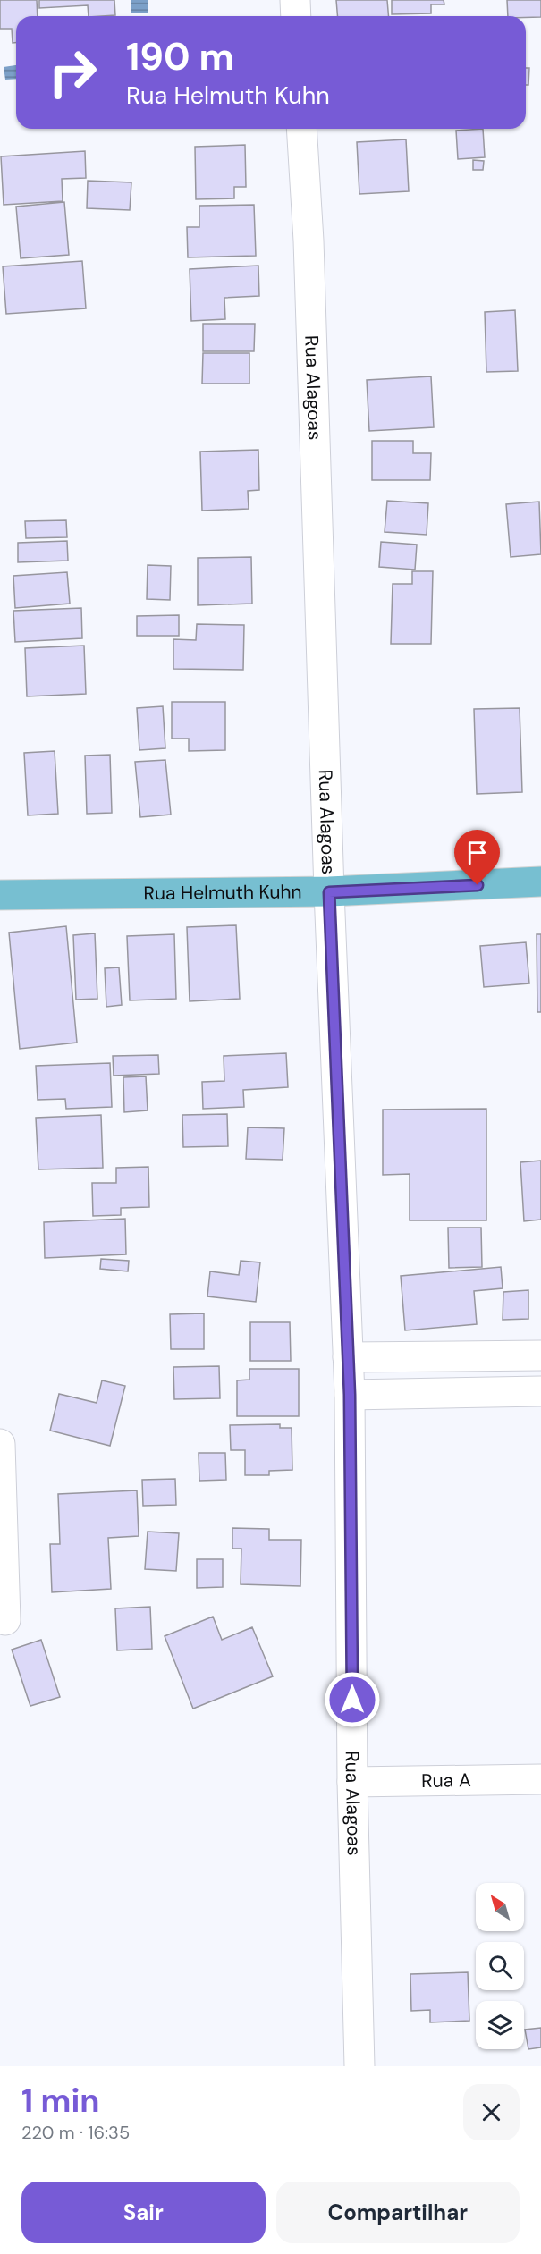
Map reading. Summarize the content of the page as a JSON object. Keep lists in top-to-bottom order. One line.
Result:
{"streets":{"main road":["Rua Helmuth Kuhn"],"street":["Rua Alagoas","Rua A"]},"crossings":[["Rua Alagoas","Rua Helmuth Kuhn"],["Rua Alagoas","Rua A"]],"north":"top left","page":{"turn":["190 m","Rua Helmuth Kuhn"],"heading":["1 min","220 m · 16:35"],"buttons":["Sair","Compartilhar"]}}
